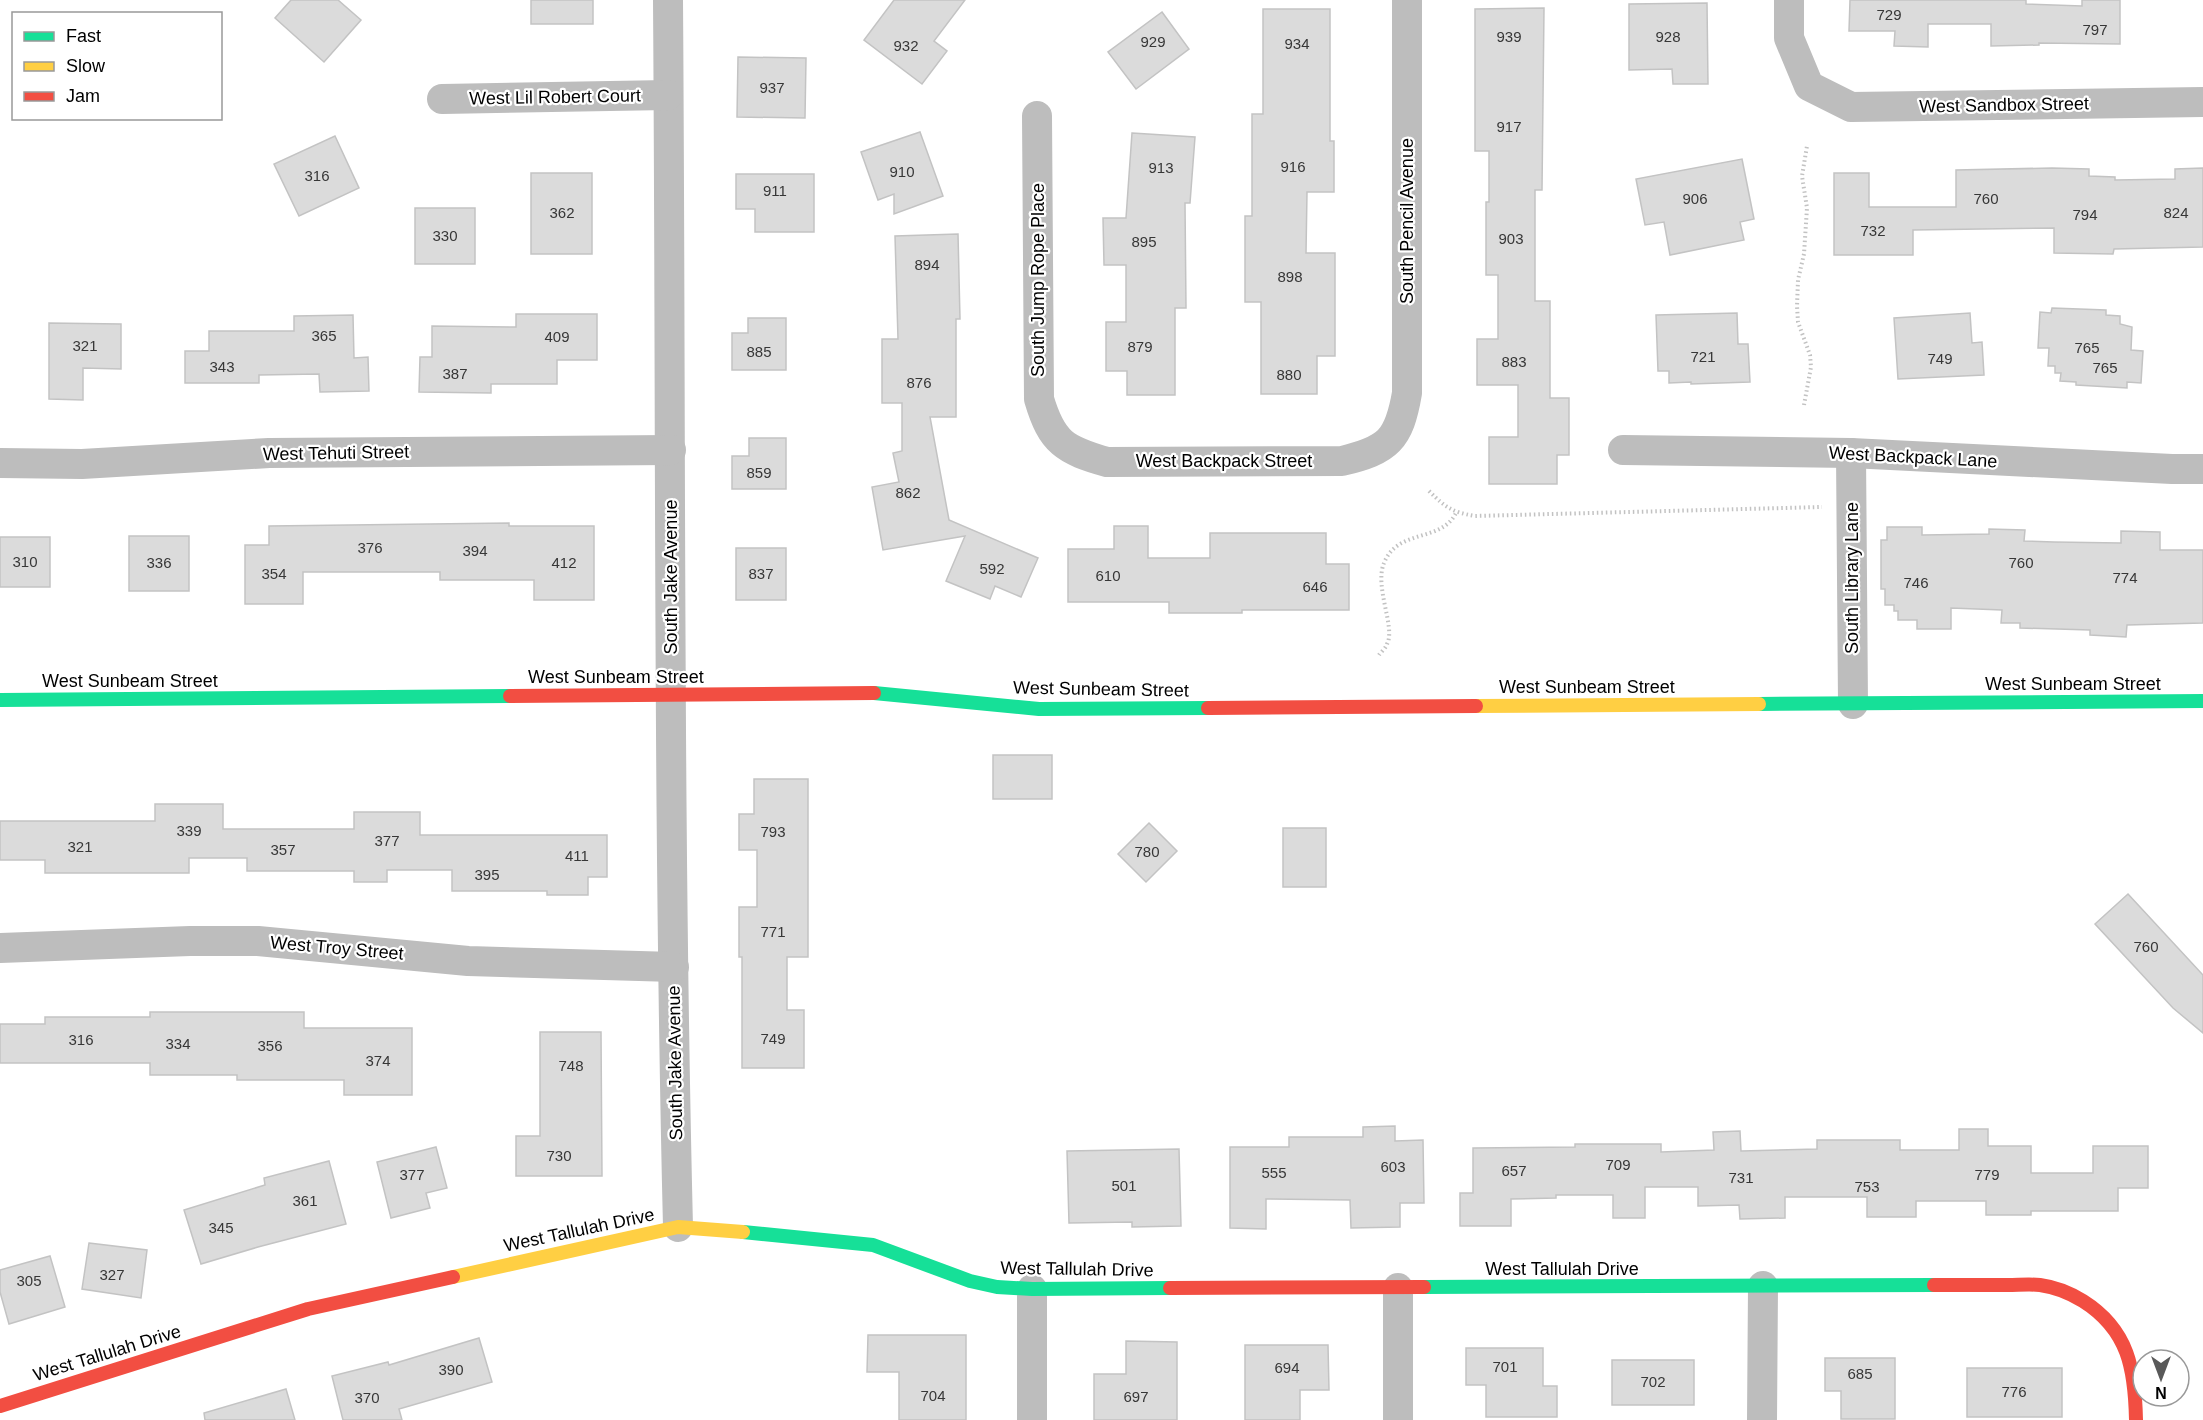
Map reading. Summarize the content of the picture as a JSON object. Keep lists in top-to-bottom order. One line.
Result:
{"streets":{"street":["West Lil Robert Court","West Sandbox Street","South Pencil Avenue","South Jump Rope Place","West Tehuti Street","West Backpack Lane","West Backpack Street","South Jake Avenue","South Library Lane","West Sunbeam Street","West Troy Street","West Tallulah Drive"]},"crossings":[["West Lil Robert Court","South Jake Avenue"],["South Pencil Avenue","West Backpack Street"],["South Jump Rope Place","West Backpack Street"],["West Tehuti Street","South Jake Avenue"],["West Backpack Lane","South Library Lane"],["South Jake Avenue","West Sunbeam Street"],["South Jake Avenue","West Troy Street"],["South Jake Avenue","West Tallulah Drive"],["South Library Lane","West Sunbeam Street"]],"house_numbers":["729","797","939","928","929","934","932","937","917","916","913","910","316","911","906","760","362","824","794","732","330","903","895","894","898","365","409","321","879","765","885","721","749","883","343","765","387","880","876","859","862","376","394","310","336","412","760","592","354","837","610","774","746","646","339","793","377","321","357","780","411","395","771","760","749","316","334","356","374","748","730","709","603","657","555","377","779","731","501","753","361","345","327","305","701","694","390","685","702","776","704","697","370"],"legend":["Fast","Slow","Jam"],"north":"bottom"}
